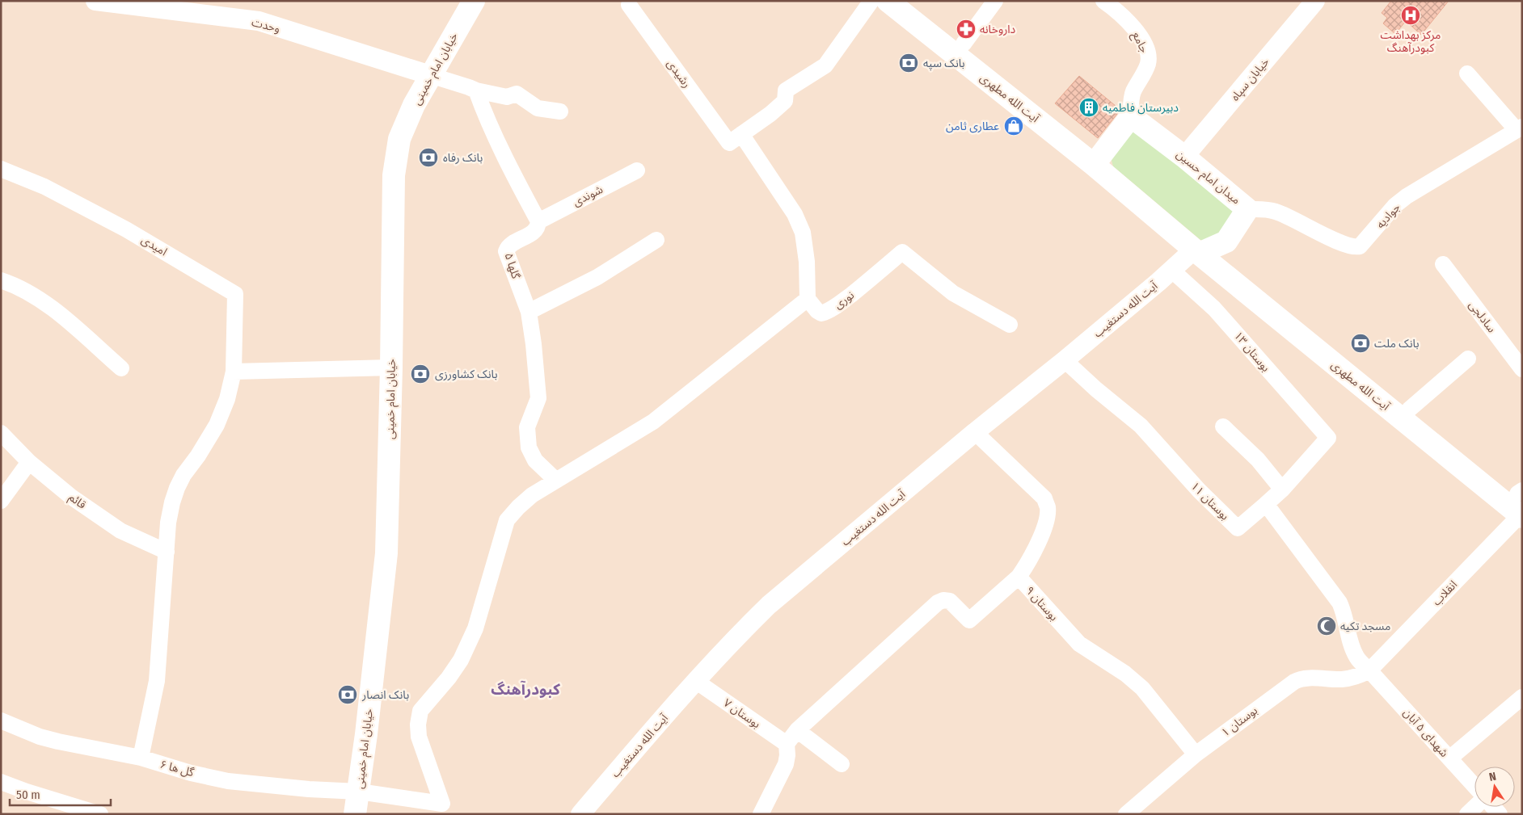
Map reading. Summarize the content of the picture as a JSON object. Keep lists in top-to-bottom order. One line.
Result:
{"streets":{"main road":["خیابان امام خمینی","آیت الله مطهری","میدان امام حسین"],"street":["وحدت","جامع","رشیدی","خیابان سپاه","شوندی","جوادیه","امیدی","گلها ۵","نوری","آیت الله دستغیب","سادلجی","بوستان ۱۳","قائم","بوستان ۱۱","انقلاب","بوستان ۹","بوستان ۷","بوستان ۱","شهدای ۵ آبان","گل ها ۶"]},"crossings":[["وحدت","خیابان امام خمینی"],["جامع","میدان امام حسین"],["خیابان امام خمینی","گل ها ۶"],["خیابان سپاه","میدان امام حسین"],["آیت الله مطهری","میدان امام حسین"],["آیت الله مطهری","آیت الله دستغیب"],["آیت الله مطهری","انقلاب"],["میدان امام حسین","جوادیه"],["شوندی","گلها ۵"],["آیت الله دستغیب","بوستان ۱۳"],["آیت الله دستغیب","بوستان ۱۱"],["آیت الله دستغیب","بوستان ۹"],["آیت الله دستغیب","بوستان ۷"],["انقلاب","بوستان ۱"],["انقلاب","شهدای ۵ آبان"],["بوستان ۹","بوستان ۱"],["بوستان ۱","شهدای ۵ آبان"]],"districts":["کبودرآهنگ"],"places":{"hospital":["مرکز بهداشت کبودرآهنگ"],"pharmacy":["داروخانه"],"bank":["بانک سپه","بانک رفاه","بانک ملت","بانک کشاورزی","بانک انصار"],"building":["دبیرستان فاطمیه"],"shop":["عطاری ثامن"],"mosque":["مسجد تکیه"]},"scale_bar":"50 m","north":"top"}
